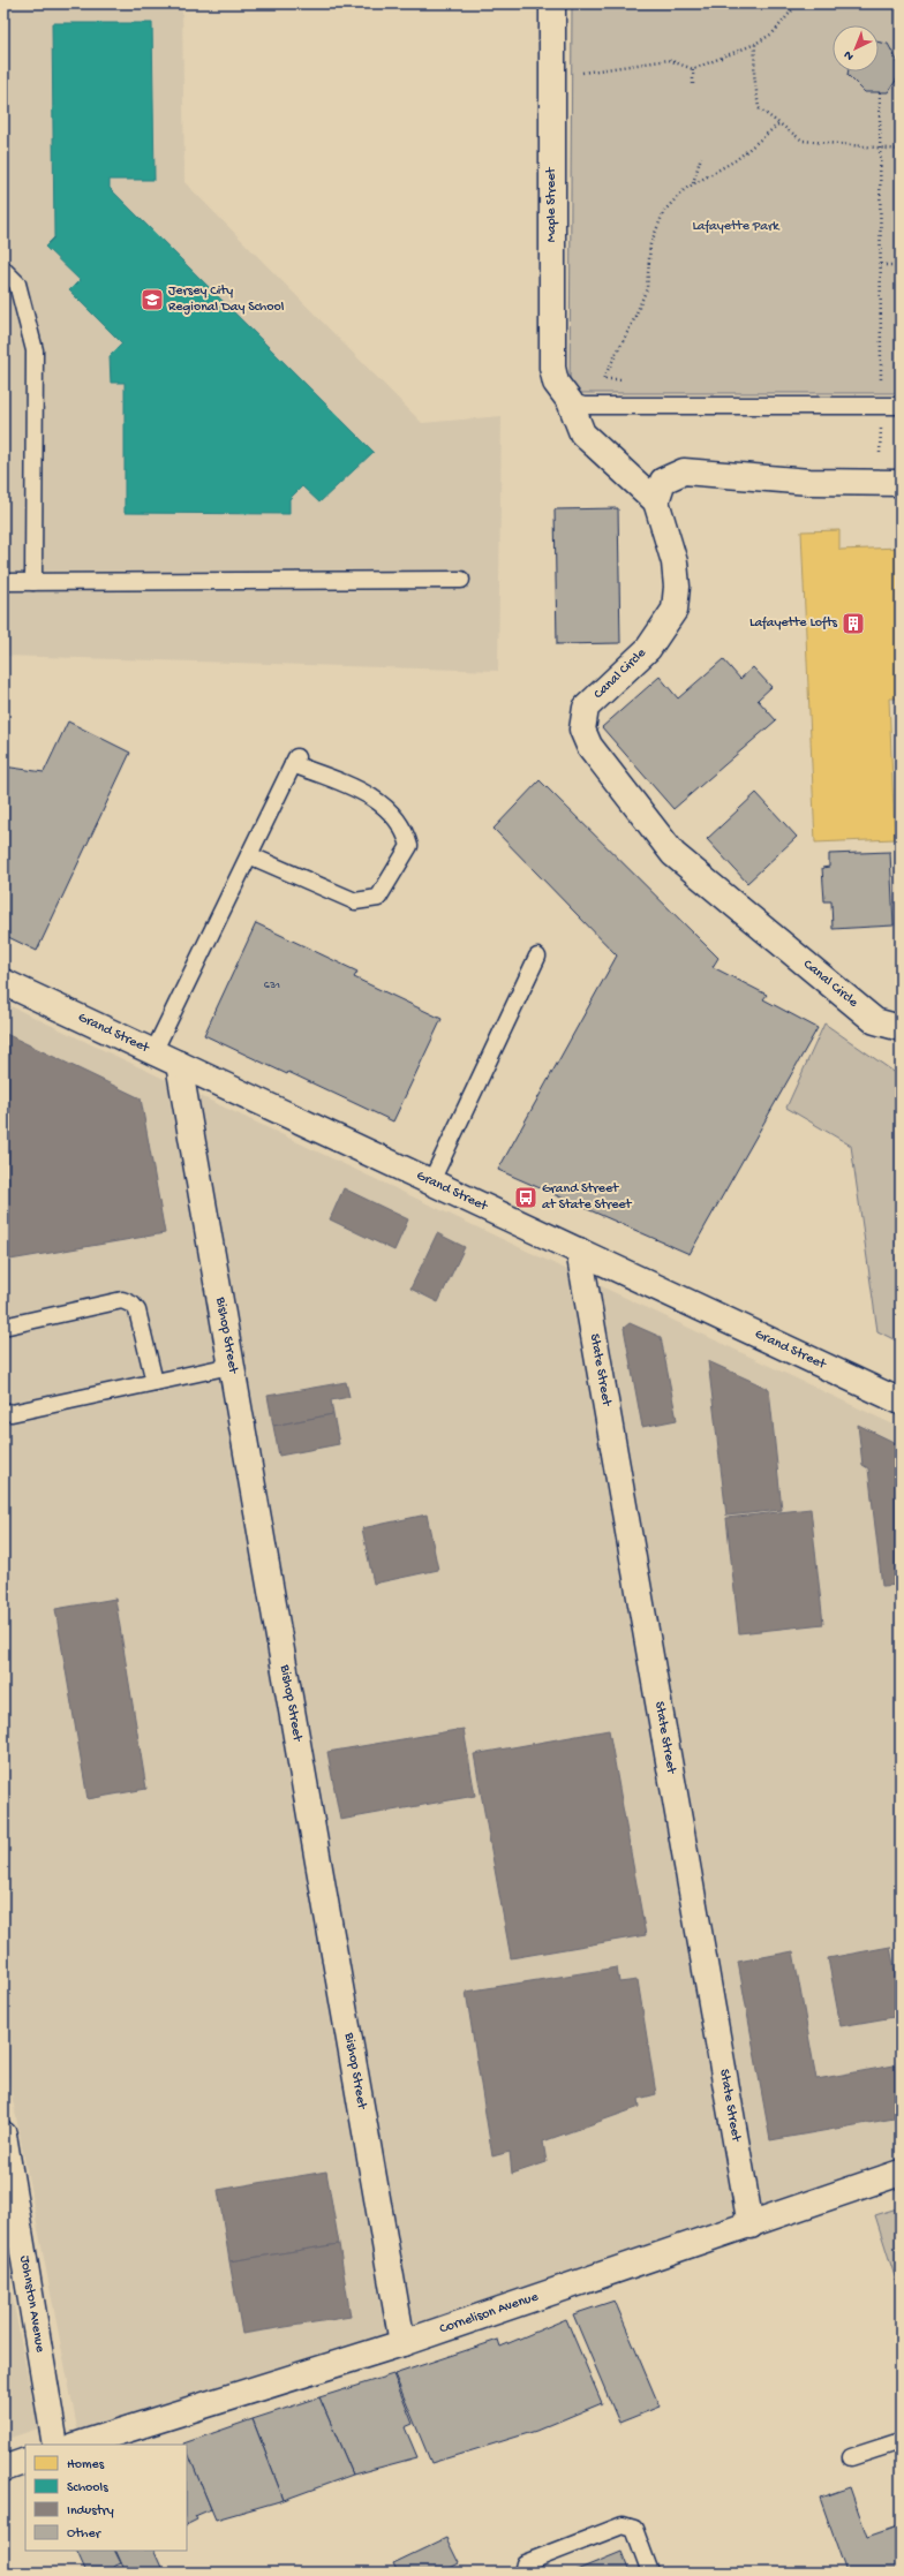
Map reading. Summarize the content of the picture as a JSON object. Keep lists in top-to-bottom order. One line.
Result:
{"streets":{"street":["Maple Street","Canal Circle","Grand Street","Bishop Street","State Street","Johnston Avenue","Cornelison Avenue"]},"crossings":[["Maple Street","Canal Circle"],["Grand Street","Bishop Street"],["Grand Street","State Street"],["Bishop Street","Cornelison Avenue"],["State Street","Cornelison Avenue"]],"parks":["Lafayette Park"],"places":{"school or university":["Jersey City Regional Day School"],"building":["Lafayette Lofts"],"bus stop":["Grand Street at State Street"]},"house_numbers":["631"],"legend":["Homes","Schools","Industry","Other"],"north":"bottom left"}
